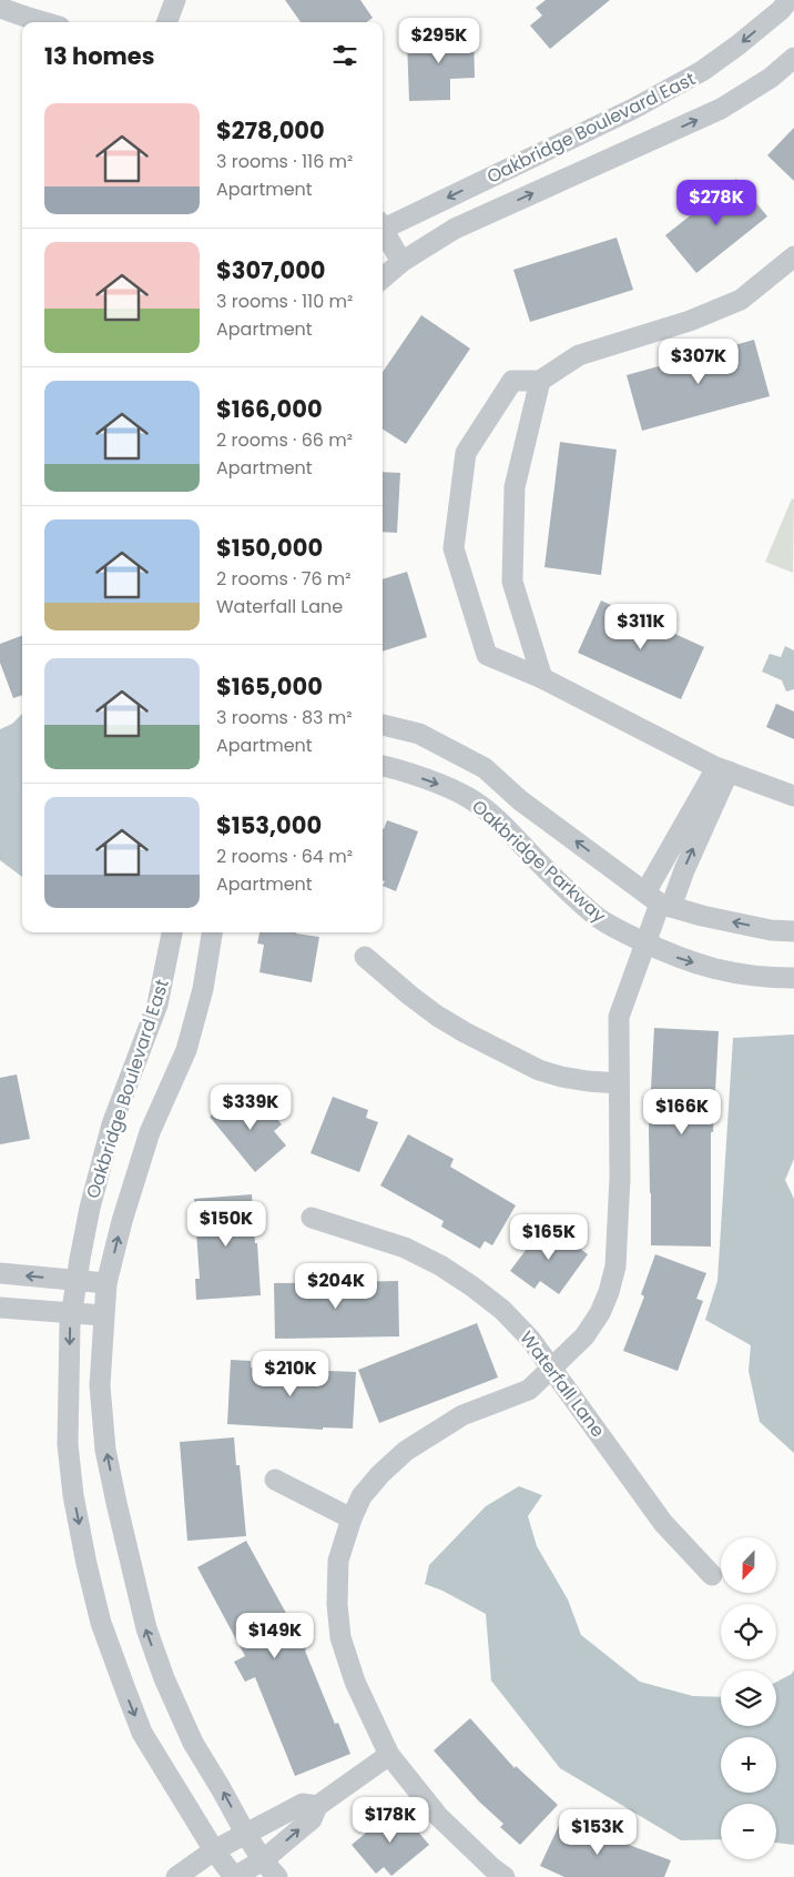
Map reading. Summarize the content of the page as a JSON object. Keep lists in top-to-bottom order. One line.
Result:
{"streets":{"street":["Oakbridge Boulevard East","Oakbridge Parkway","Waterfall Lane"]},"north":"bottom","page":{"price":["$295K","$278K","$307K","$311K","$339K","$166K","$150K","$165K","$204K","$210K","$149K","$178K","$153K"],"heading":"13 homes","list":[{"name":"$278,000","note":"3 rooms · 116 m² · Apartment"},{"name":"$307,000","note":"3 rooms · 110 m² · Apartment"},{"name":"$166,000","note":"2 rooms · 66 m² · Apartment"},{"name":"$150,000","note":"2 rooms · 76 m² · Waterfall Lane"},{"name":"$165,000","note":"3 rooms · 83 m² · Apartment"},{"name":"$153,000","note":"2 rooms · 64 m² · Apartment"}],"map_buttons":["+","−"]}}
